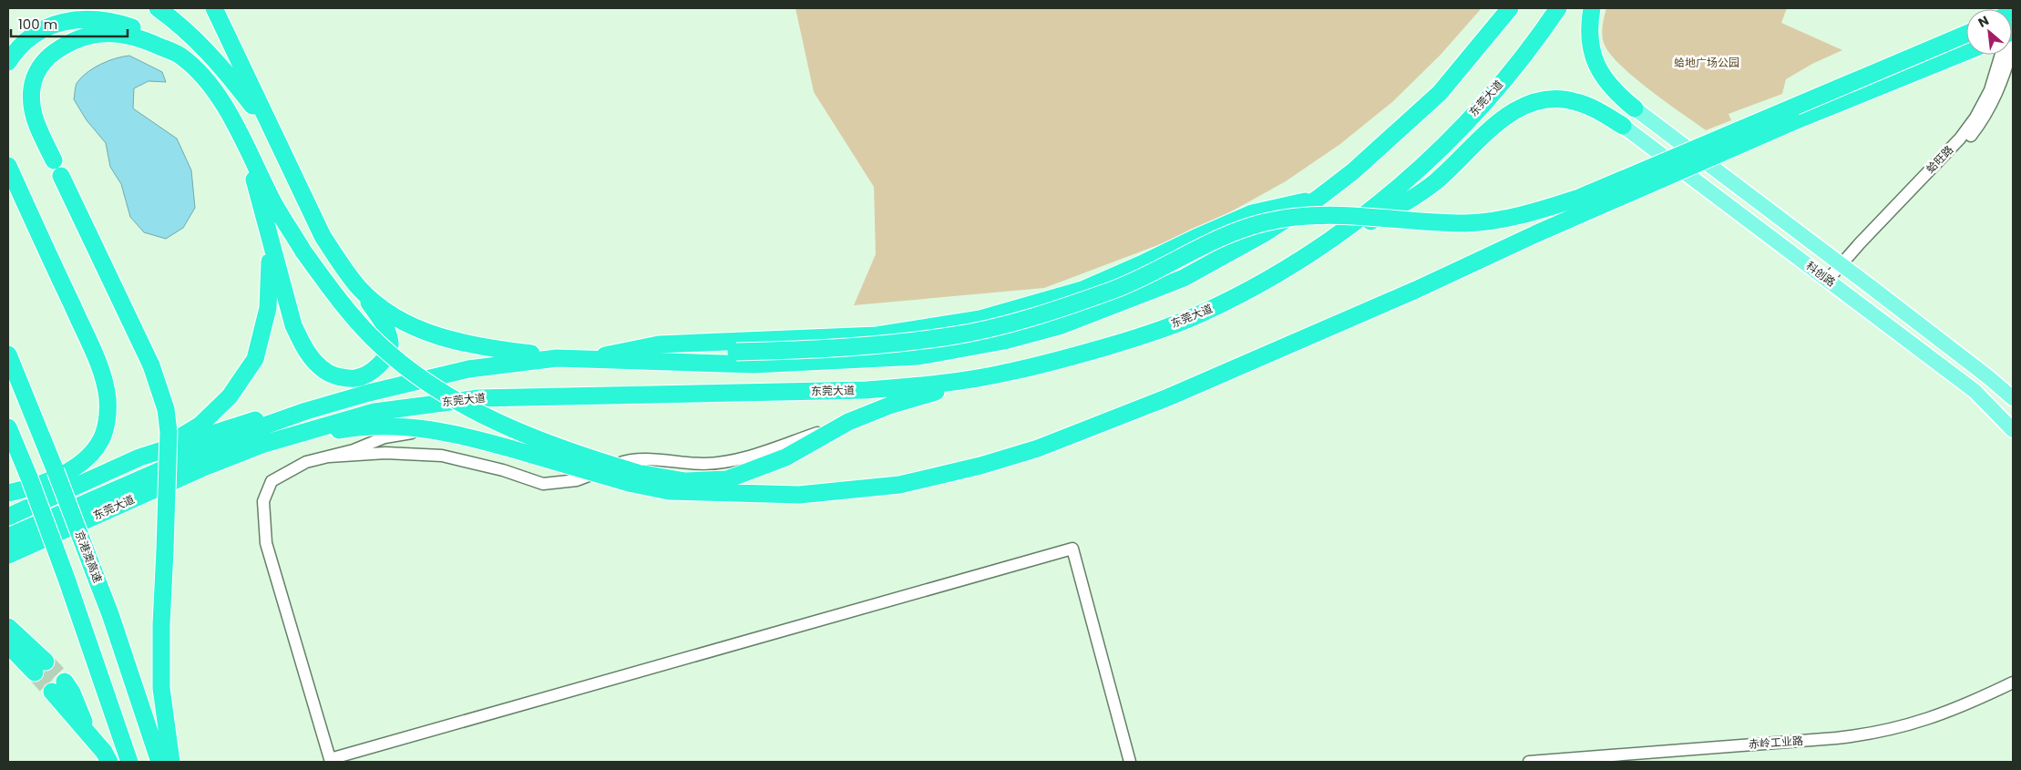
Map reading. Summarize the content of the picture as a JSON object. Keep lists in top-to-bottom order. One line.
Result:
{"streets":{"highway":["东莞大道","京港澳高速"],"main road":["科创路"],"street":["蛤旺路","赤岭工业路"]},"crossings":[["蛤旺路","科创路"]],"parks":["蛤地广场公园"],"scale_bar":"100 m","north":"top left"}
